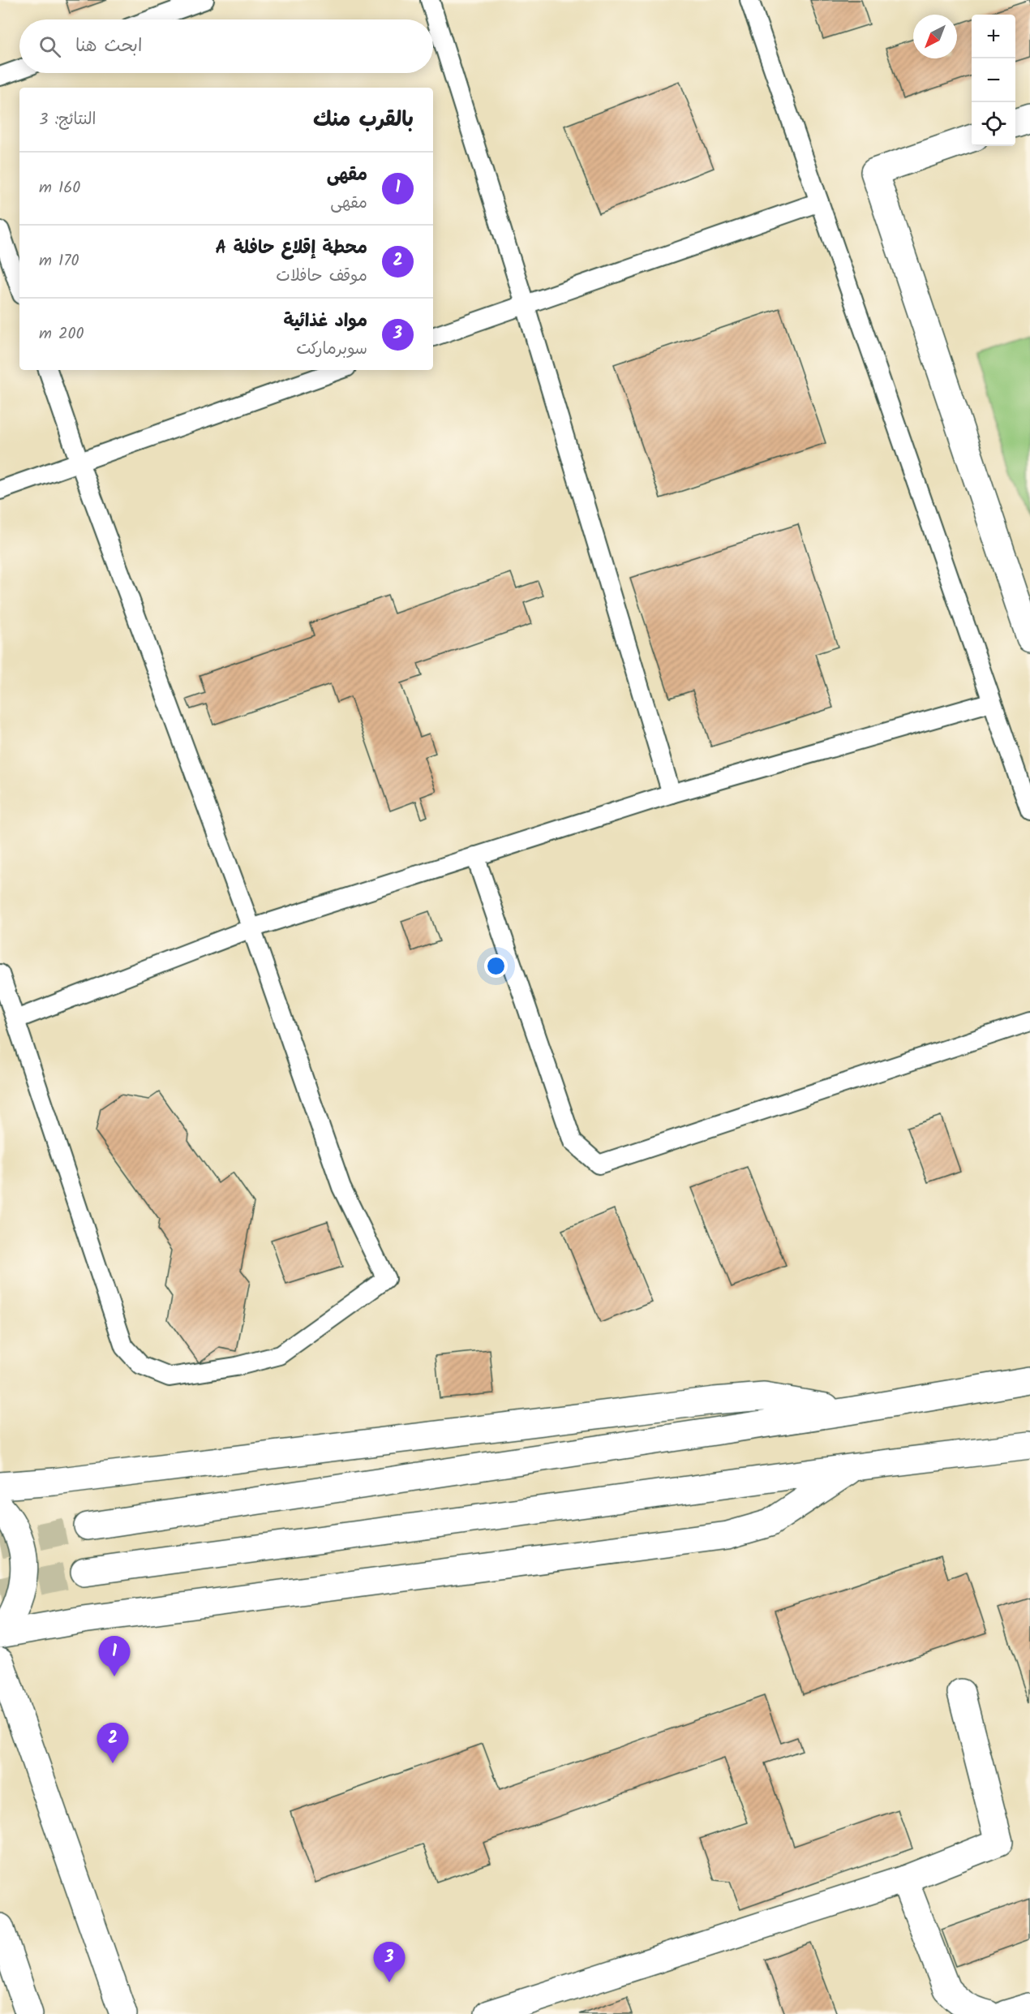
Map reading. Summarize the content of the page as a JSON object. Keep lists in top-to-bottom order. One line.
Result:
{"north":"bottom left","page":{"map_buttons":["+","−"],"search":"ابحث هنا","heading":["بالقرب منك","النتائج: 3"],"list":[{"mark":"1","name":"مقهى","note":"مقهى","value":"160 m"},{"mark":"2","name":"محطة إقلاع حافلة A","note":"موقف حافلات","value":"170 m"},{"mark":"3","name":"مواد غذائية","note":"سوبرماركت","value":"200 m"}],"pins":["1","2","3"]}}
